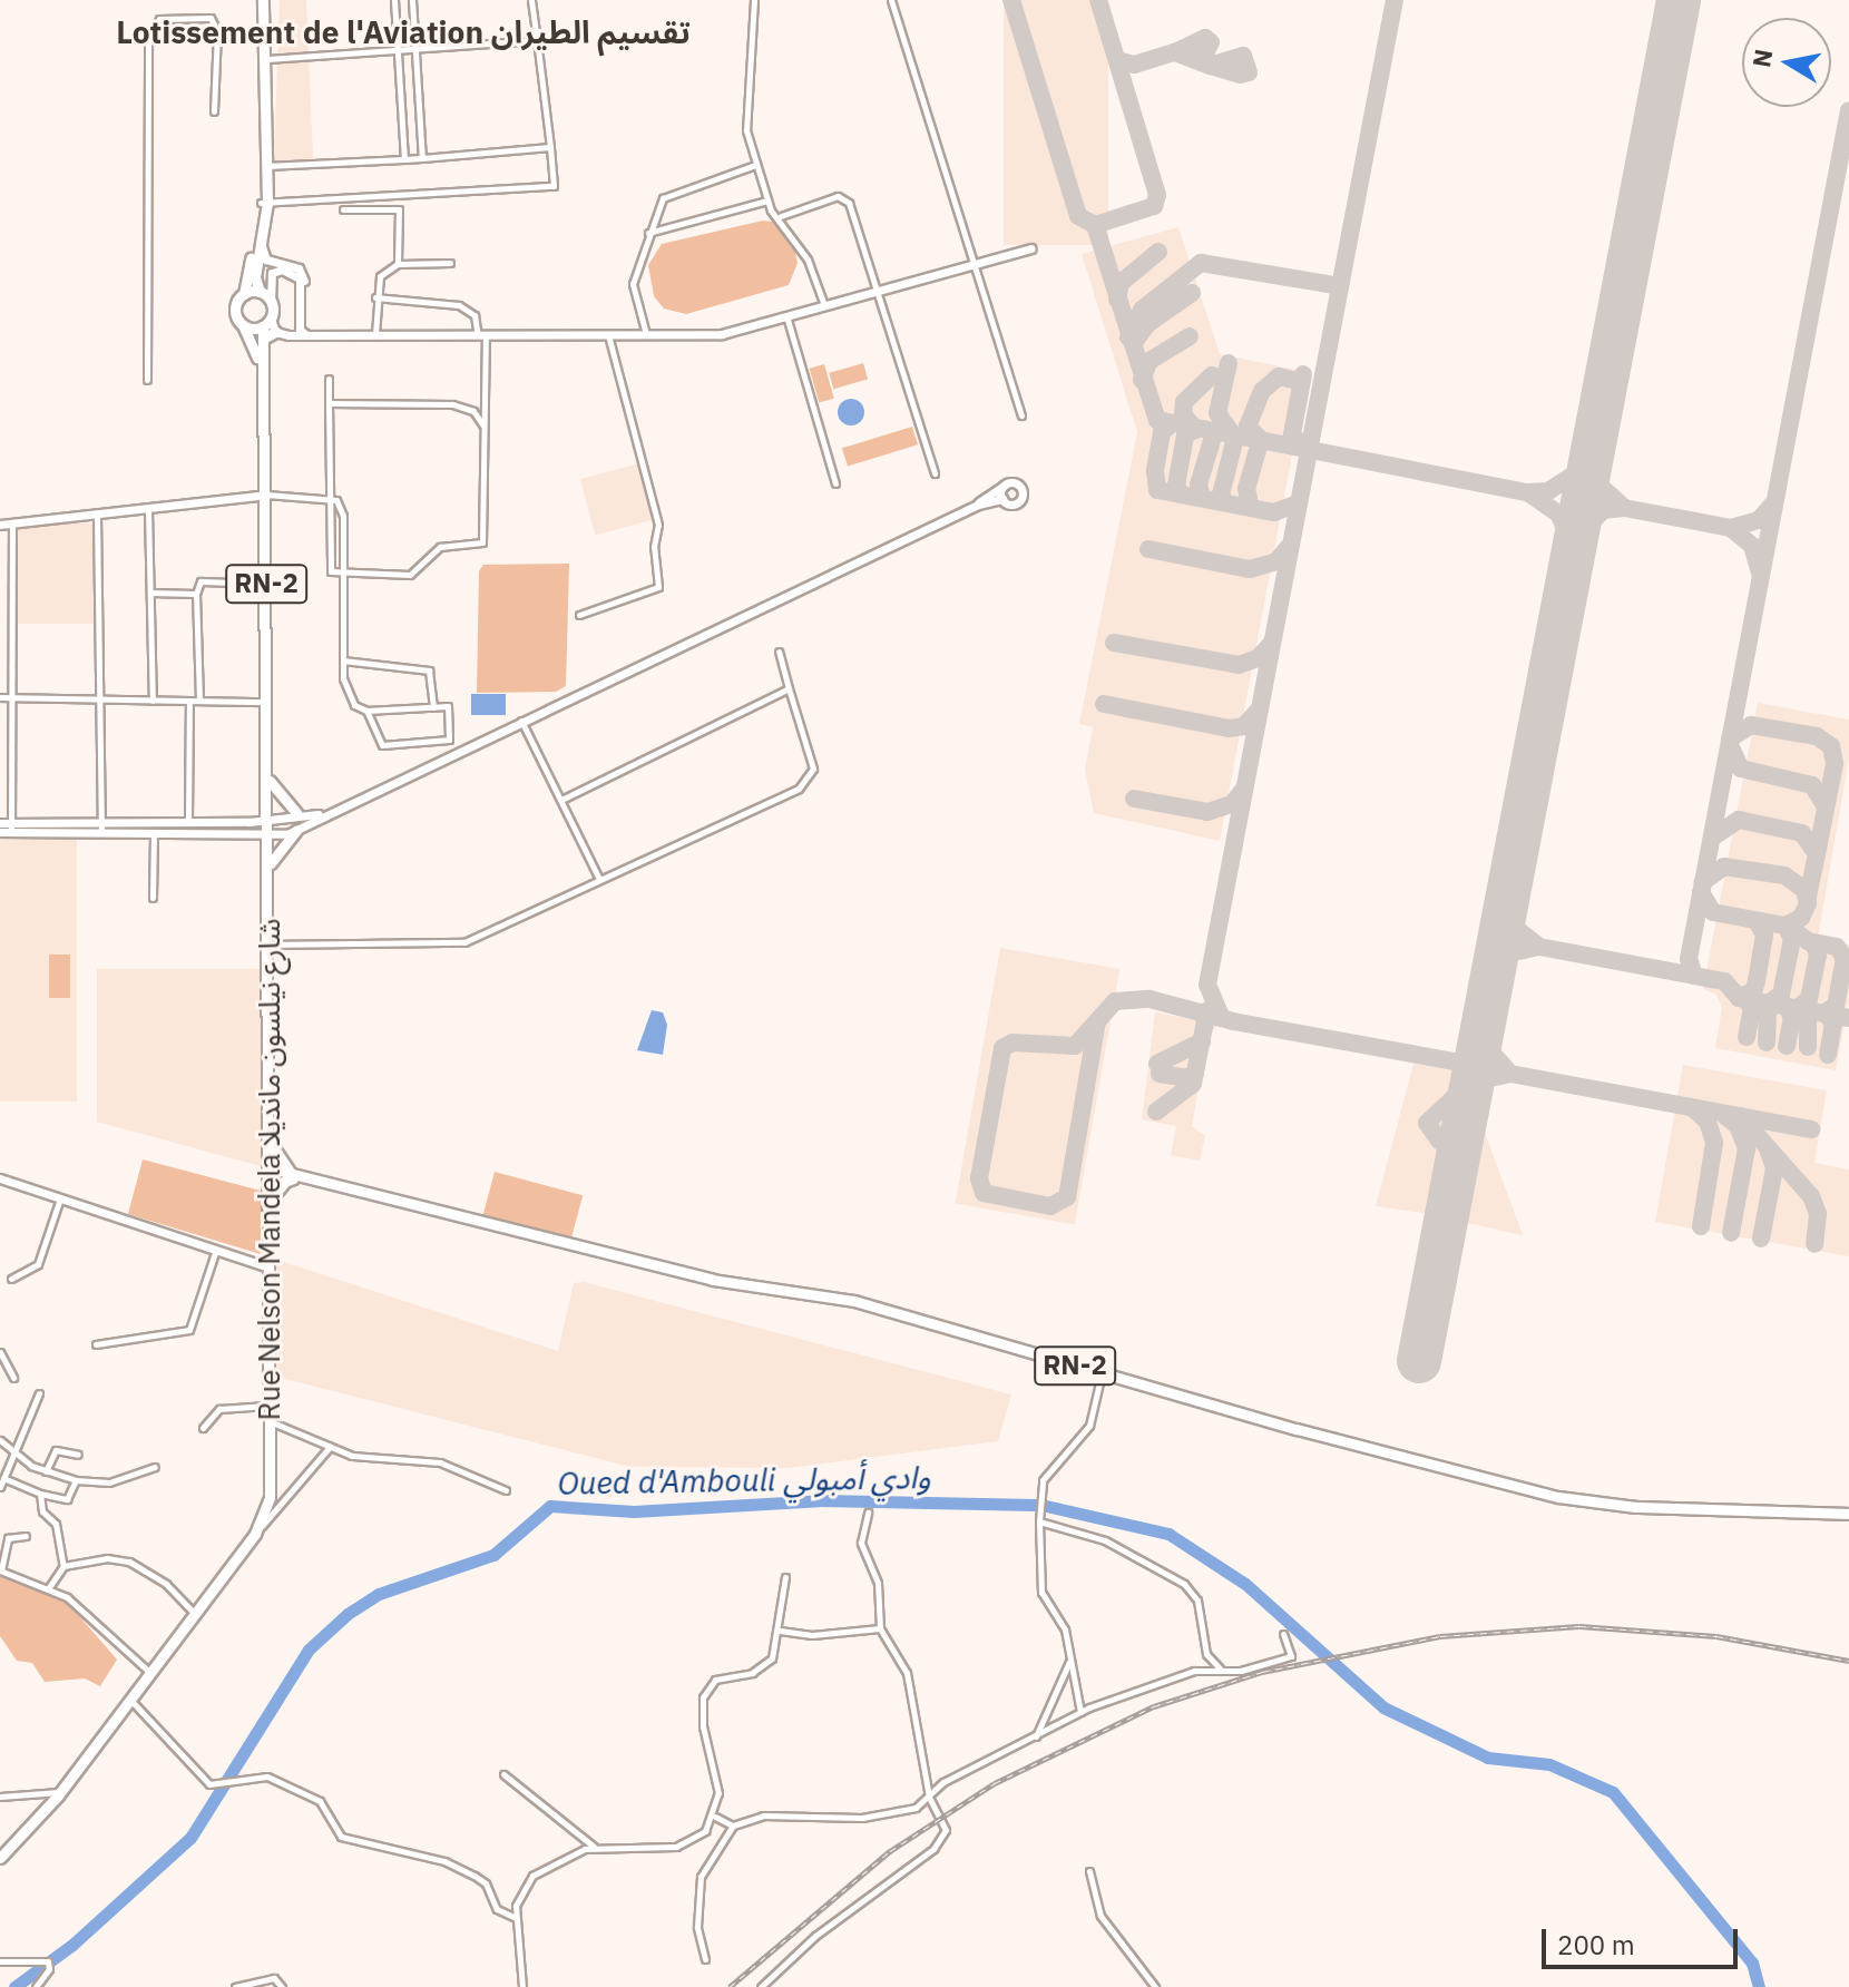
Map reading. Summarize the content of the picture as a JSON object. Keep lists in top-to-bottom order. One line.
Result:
{"streets":{"main road":["RN-2","Rue Nelson Mandela شارع نيلسون مانديلا"]},"crossings":[["RN-2","Rue Nelson Mandela شارع نيلسون مانديلا"]],"districts":["Lotissement de l'Aviation تقسيم الطيران"],"water":["Oued d'Ambouli وادي أمبولي"],"scale_bar":"200 m","north":"left"}
